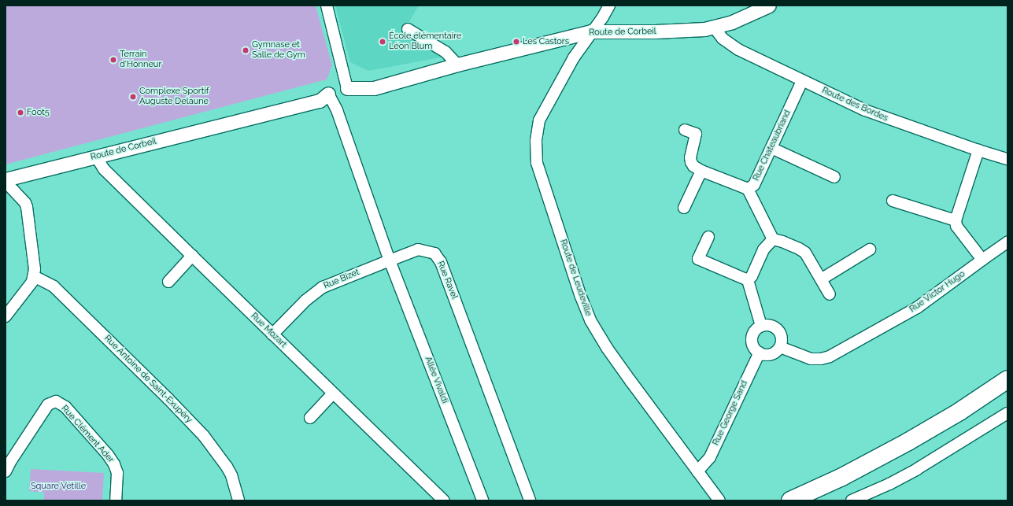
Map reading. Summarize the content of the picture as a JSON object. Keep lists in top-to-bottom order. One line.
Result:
{"streets":{"street":["Route de Corbeil","Route des Bordes","Rue Chateaubriand","Route de Leudeville","Rue Bizet","Rue Ravel","Rue Victor Hugo","Rue Mozart","Rue Antoine de Saint-Exupéry","Allée Vivaldi","Rue George Sand","Rue Clément Ader"]},"crossings":[["Route de Corbeil","Route des Bordes"],["Route de Corbeil","Route de Leudeville"],["Route de Corbeil","Rue Mozart"],["Route des Bordes","Rue Chateaubriand"],["Route de Leudeville","Rue George Sand"],["Rue Bizet","Rue Ravel"],["Rue Bizet","Rue Mozart"],["Rue Bizet","Allée Vivaldi"],["Rue Ravel","Allée Vivaldi"],["Rue Victor Hugo","Rue George Sand"]],"parks":["Square Vétille"],"places":["École élémentaire Léon Blum","Les Castors","Gymnase et Salle de Gym","Terrain d'Honneur","Complexe Sportif Auguste Delaune","Foot5"]}
